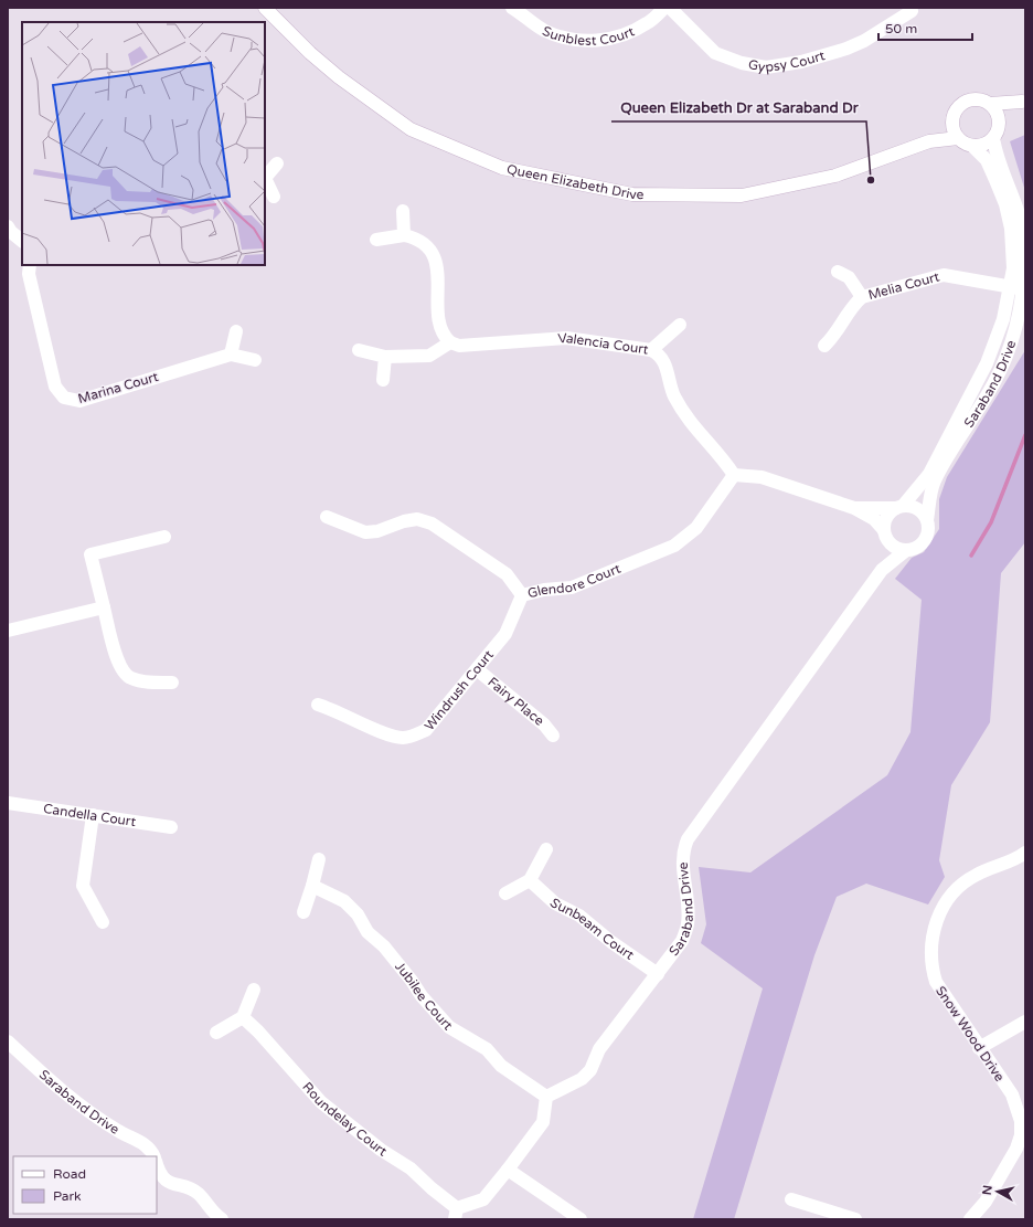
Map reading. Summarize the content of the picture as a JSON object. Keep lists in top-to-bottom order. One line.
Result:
{"streets":{"street":["Sunblest Court","Gypsy Court","Queen Elizabeth Drive","Melia Court","Valencia Court","Saraband Drive","Marina Court","Glendore Court","Windrush Court","Fairy Place","Candella Court","Sunbeam Court","Jubilee Court","Snow Wood Drive","Roundelay Court"]},"crossings":[["Queen Elizabeth Drive","Saraband Drive"],["Melia Court","Saraband Drive"],["Valencia Court","Glendore Court"],["Saraband Drive","Sunbeam Court"],["Saraband Drive","Jubilee Court"],["Glendore Court","Windrush Court"],["Windrush Court","Fairy Place"]],"places":["Queen Elizabeth Dr at Saraband Dr"],"legend":["Road","Park"],"scale_bar":"50 m","north":"left"}
